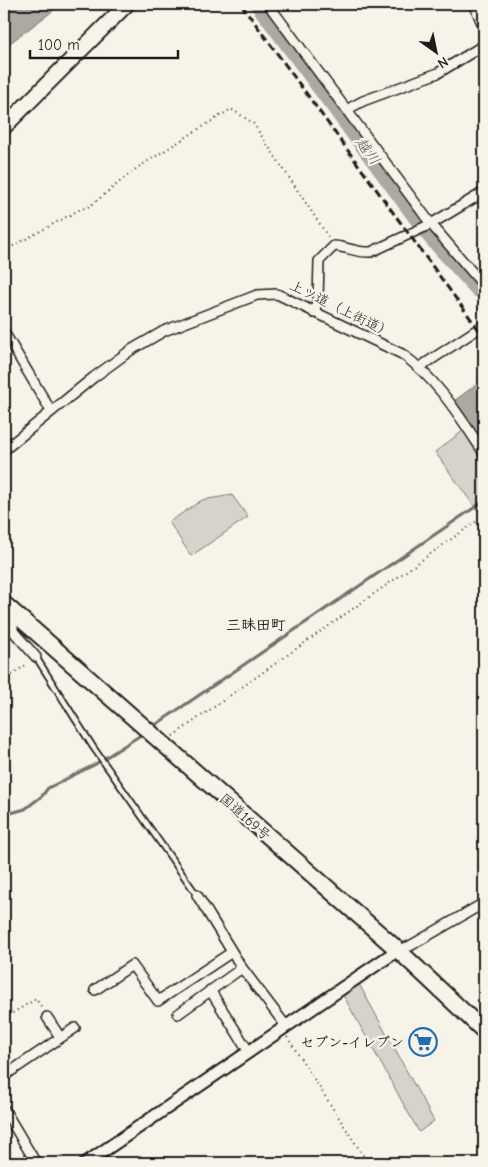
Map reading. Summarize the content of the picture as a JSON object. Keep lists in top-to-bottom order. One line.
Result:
{"streets":{"highway":["国道169号"],"street":["上ツ道（上街道）"]},"districts":["三昧田町"],"water":["越川"],"places":{"supermarket":["セブン-イレブン"]},"scale_bar":"100 m","north":"bottom right"}
